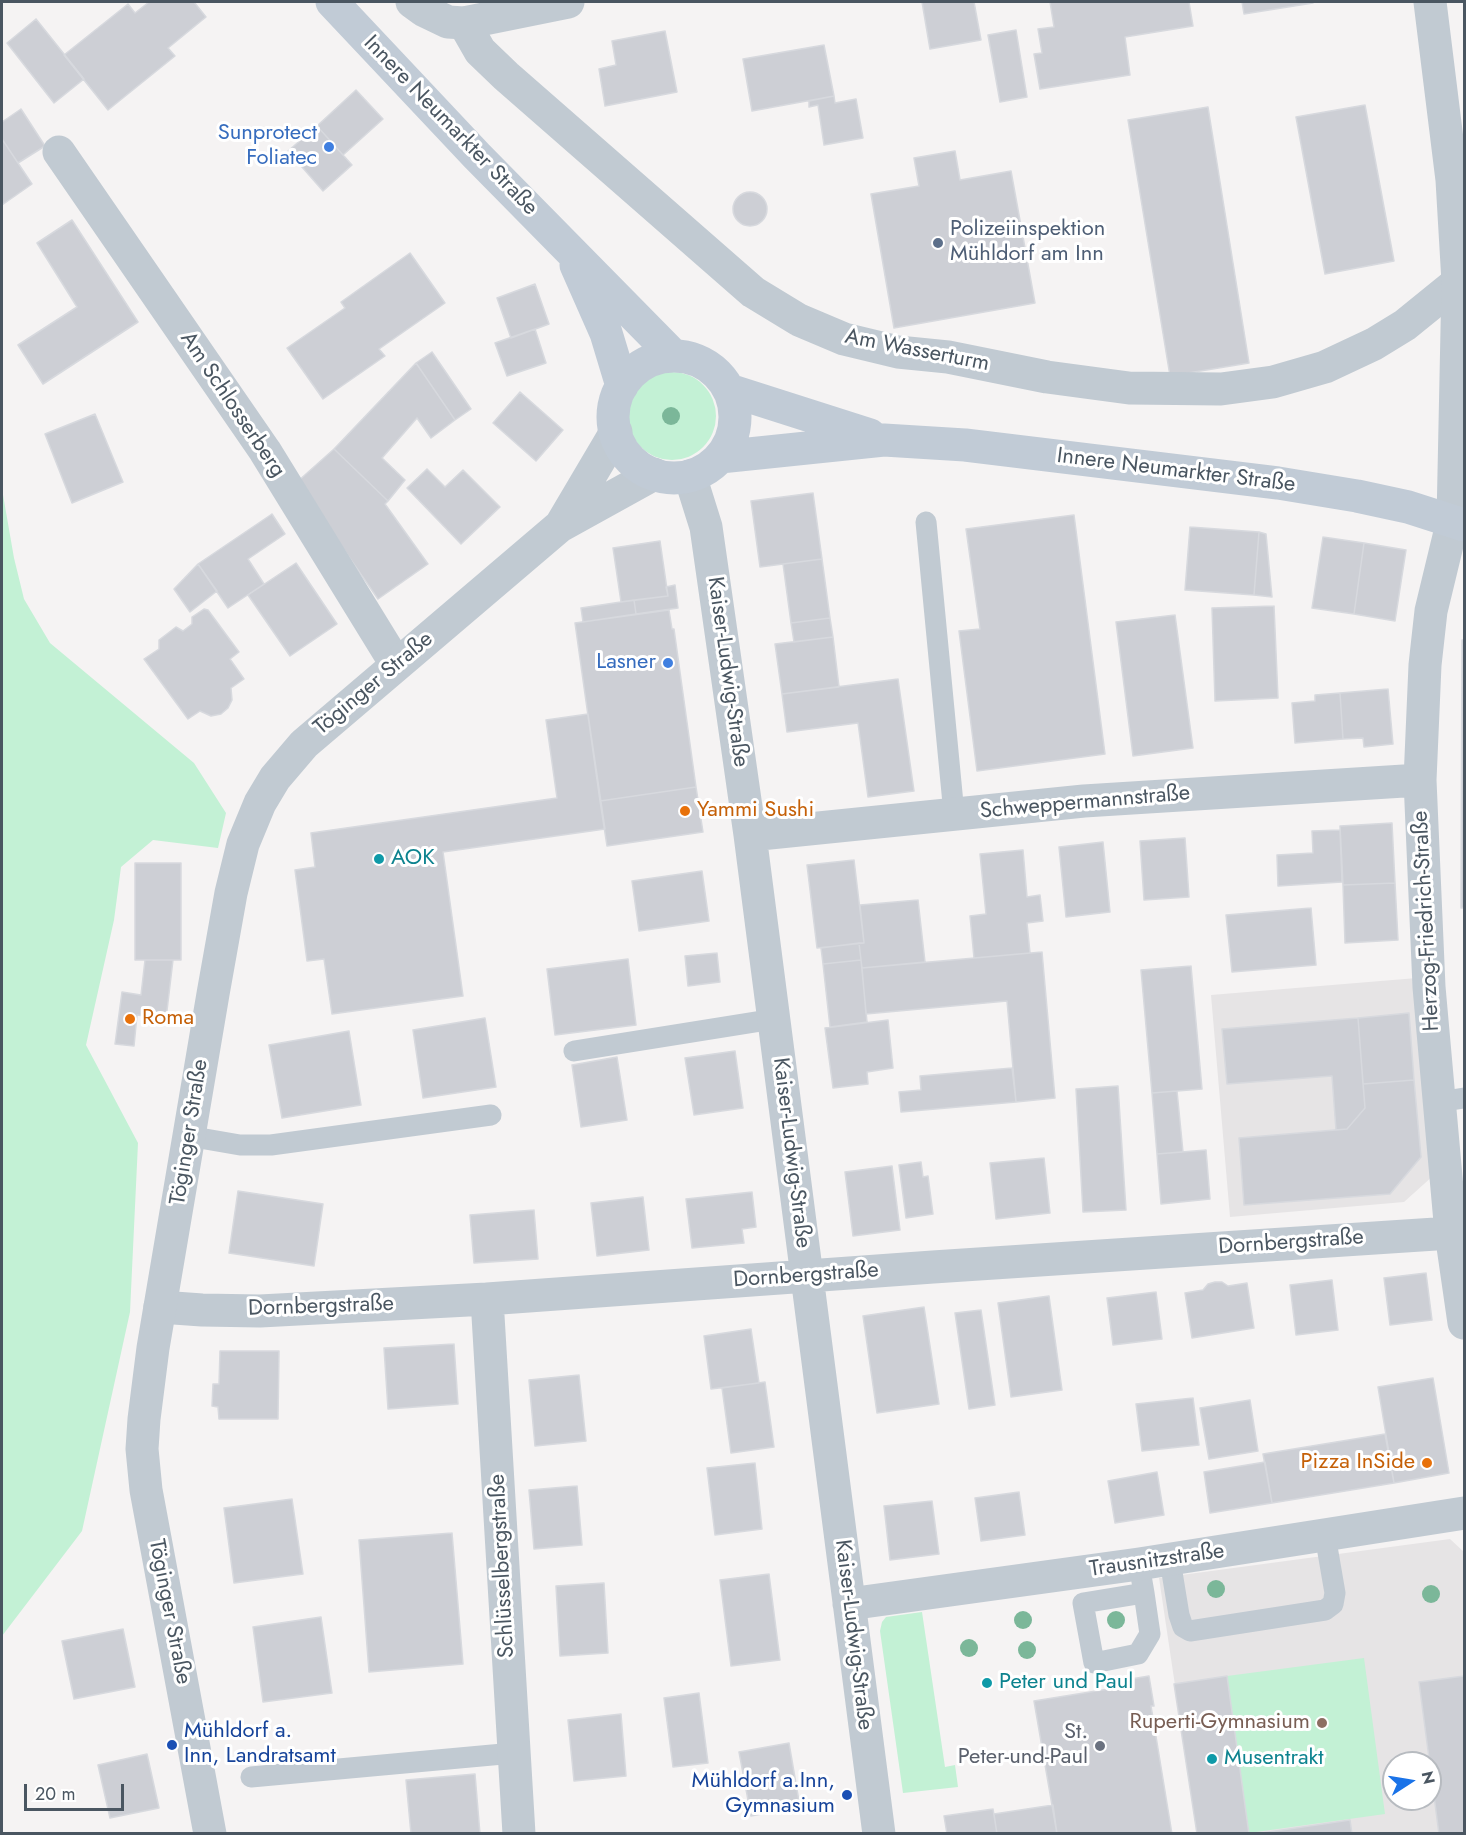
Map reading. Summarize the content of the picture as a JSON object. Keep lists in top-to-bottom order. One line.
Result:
{"streets":{"main road":["Innere Neumarkter Straße"],"street":["Am Wasserturm","Am Schlosserberg","Kaiser-Ludwig-Straße","Töginger Straße","Schweppermannstraße","Herzog-Friedrich-Straße","Dornbergstraße","Trausnitzstraße","Schlüsselbergstraße"]},"crossings":[["Innere Neumarkter Straße","Kaiser-Ludwig-Straße"],["Innere Neumarkter Straße","Töginger Straße"],["Innere Neumarkter Straße","Herzog-Friedrich-Straße"],["Am Wasserturm","Herzog-Friedrich-Straße"],["Am Schlosserberg","Töginger Straße"],["Kaiser-Ludwig-Straße","Töginger Straße"],["Kaiser-Ludwig-Straße","Schweppermannstraße"],["Kaiser-Ludwig-Straße","Dornbergstraße"],["Kaiser-Ludwig-Straße","Trausnitzstraße"],["Töginger Straße","Dornbergstraße"],["Schweppermannstraße","Herzog-Friedrich-Straße"],["Herzog-Friedrich-Straße","Dornbergstraße"],["Dornbergstraße","Schlüsselbergstraße"]],"places":["Sunprotect Foliatec","Polizeiinspektion Mühldorf am Inn","Lasner","Yammi Sushi","AOK","Roma","Pizza InSide","Peter und Paul","Ruperti-Gymnasium","Mühldorf a. Inn, Landratsamt","St. Peter-und-Paul","Musentrakt","Mühldorf a.Inn, Gymnasium"],"scale_bar":"20 m","north":"right"}
